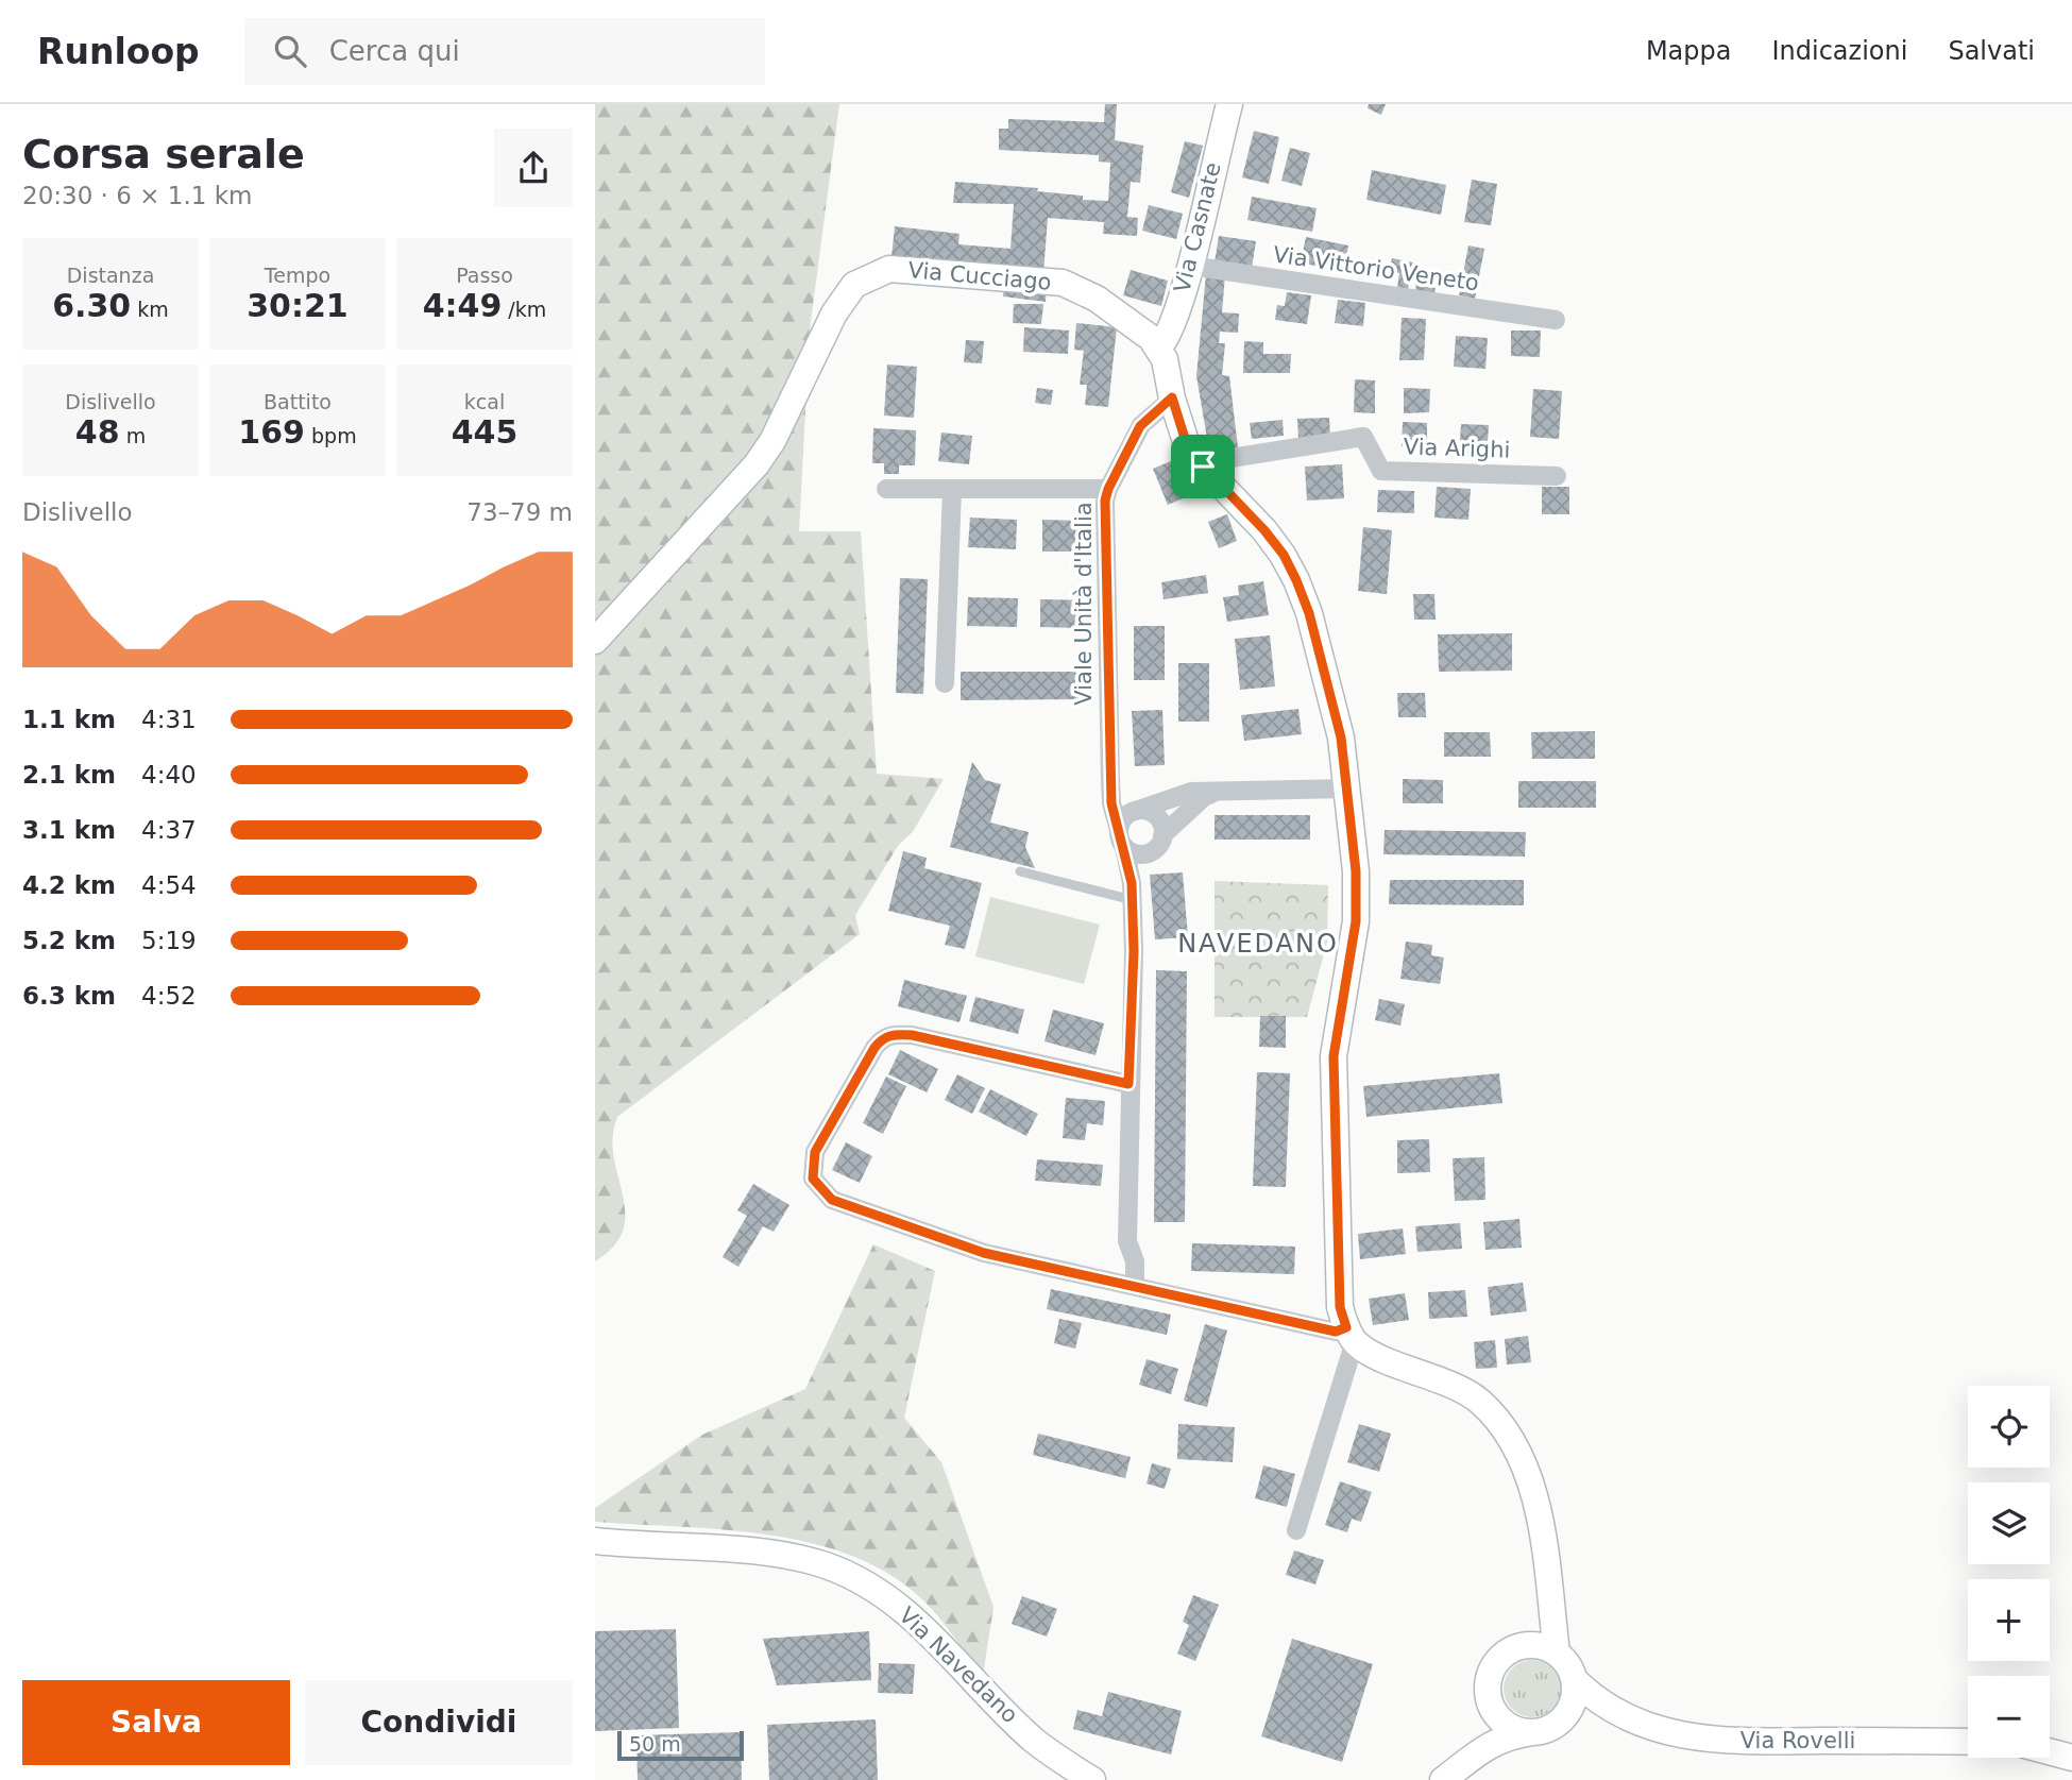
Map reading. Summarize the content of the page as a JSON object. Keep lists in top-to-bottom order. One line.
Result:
{"streets":{"street":["Via Casnate","Via Vittorio Veneto","Via Cucciago","Via Arighi","Viale Unità d'Italia","Via Navedano","Via Rovelli"]},"crossings":[["Via Casnate","Via Vittorio Veneto"],["Via Casnate","Via Cucciago"]],"districts":["NAVEDANO"],"scale_bar":"50 m","page":{"header":"Runloop","search":"Cerca qui","nav":["Mappa","Indicazioni","Salvati"],"heading":["Corsa serale","20:30 · 6 × 1.1 km"],"stats":[["Distanza","6.30 km"],["Tempo","30:21"],["Passo","4:49 /km"],["Dislivello","48 m"],["Battito","169 bpm"],["kcal","445"]],"chart":["Dislivello","73–79 m"],"list":[{"name":"1.1 km","note":"4:31"},{"name":"2.1 km","note":"4:40"},{"name":"3.1 km","note":"4:37"},{"name":"4.2 km","note":"4:54"},{"name":"5.2 km","note":"5:19"},{"name":"6.3 km","note":"4:52"}],"map_buttons":["+","−"],"buttons":["Salva","Condividi"],"scale":"50 m"}}
